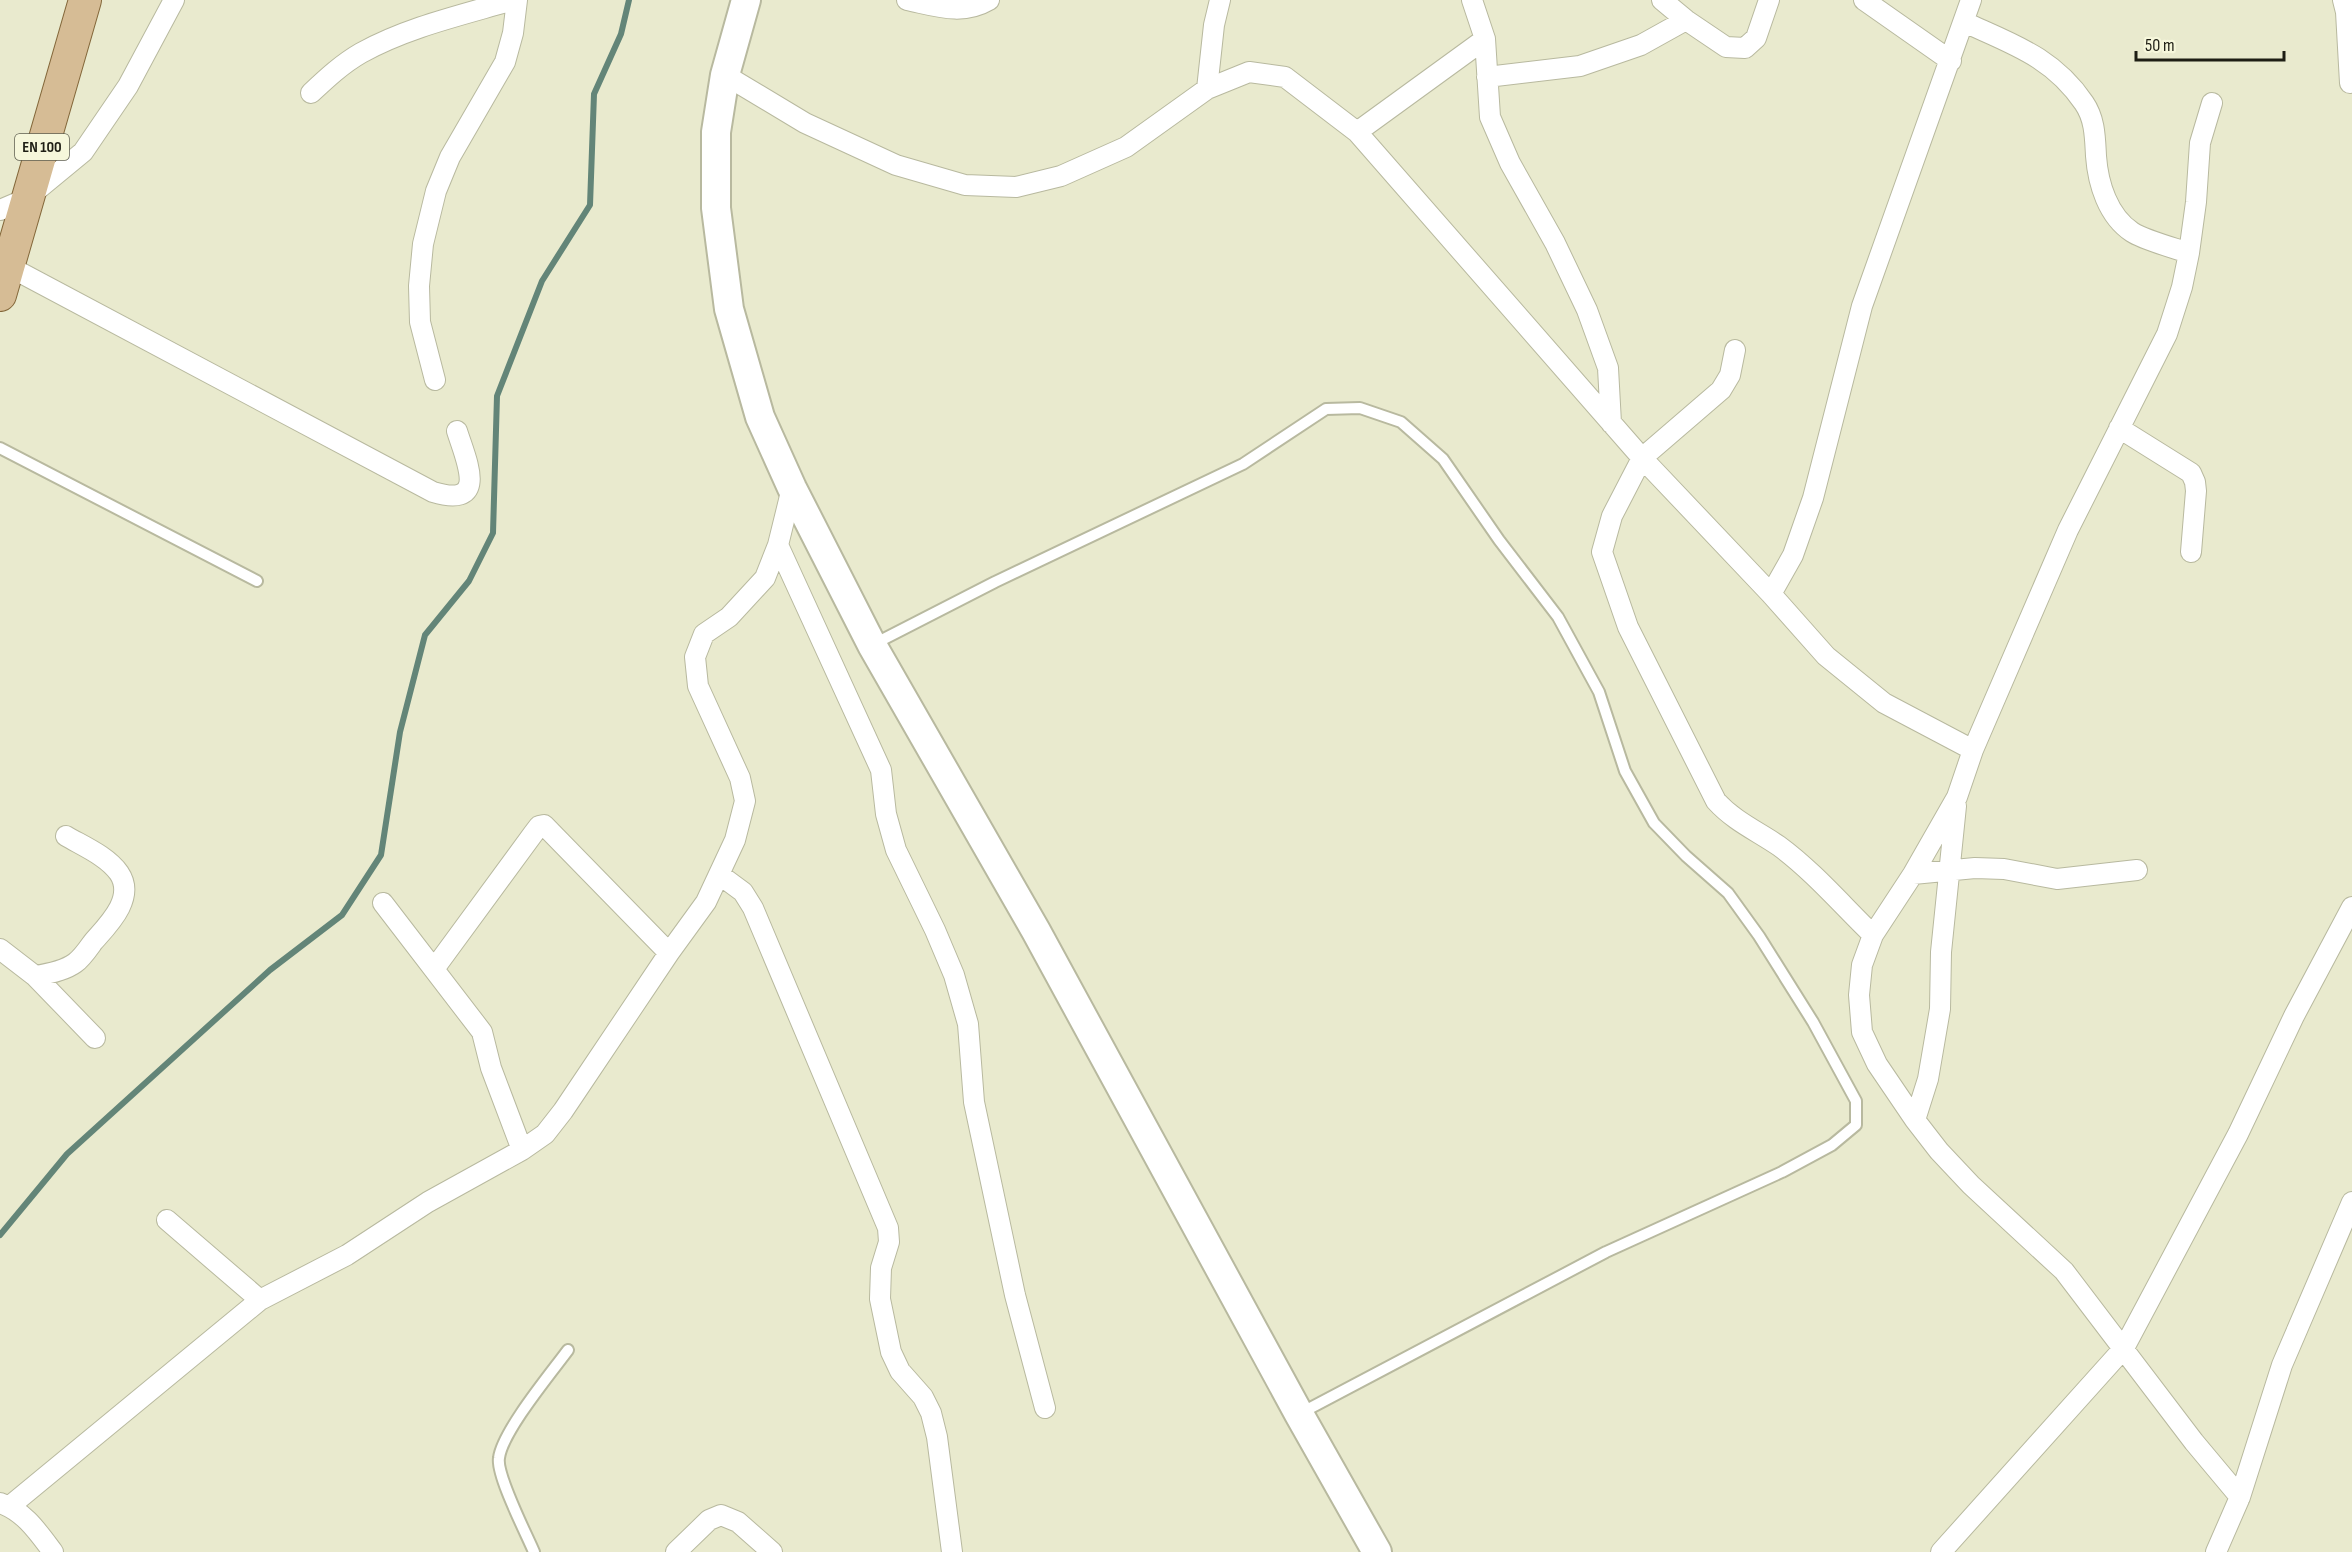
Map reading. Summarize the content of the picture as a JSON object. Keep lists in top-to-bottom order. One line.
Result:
{"streets":{"main road":["EN 100"]},"scale_bar":"50 m"}
